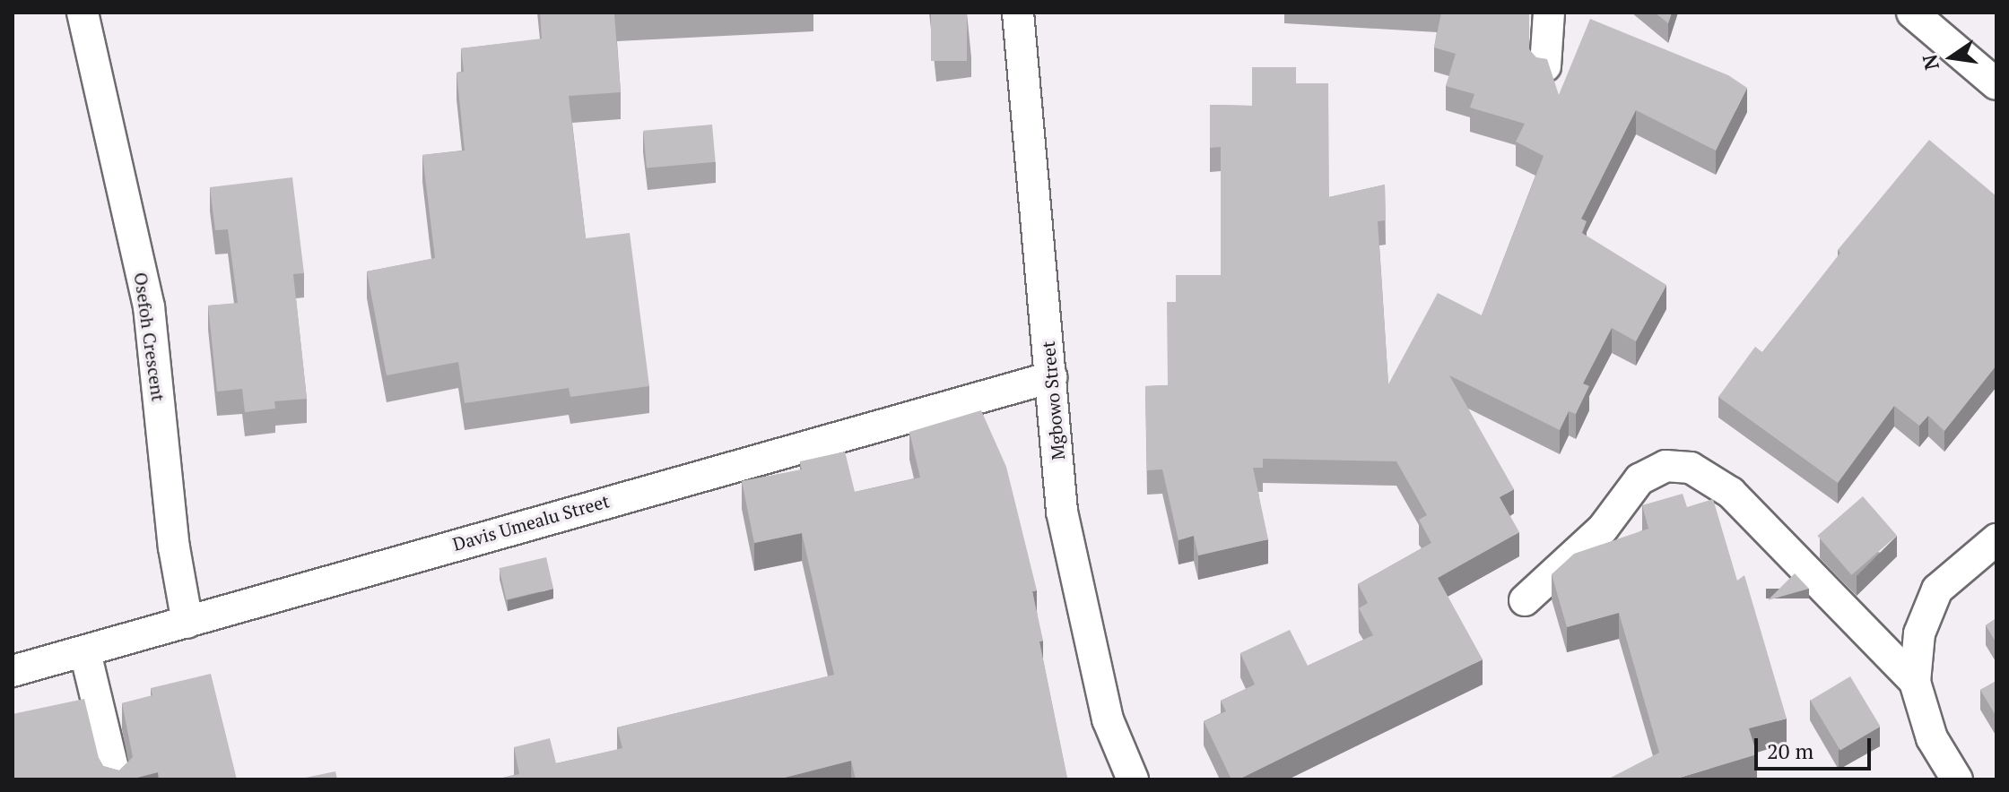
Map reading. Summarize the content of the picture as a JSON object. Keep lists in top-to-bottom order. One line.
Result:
{"streets":{"street":["Osefoh Crescent","Mgbowo Street","Davis Umealu Street"]},"crossings":[["Osefoh Crescent","Davis Umealu Street"],["Mgbowo Street","Davis Umealu Street"]],"scale_bar":"20 m","north":"left"}
